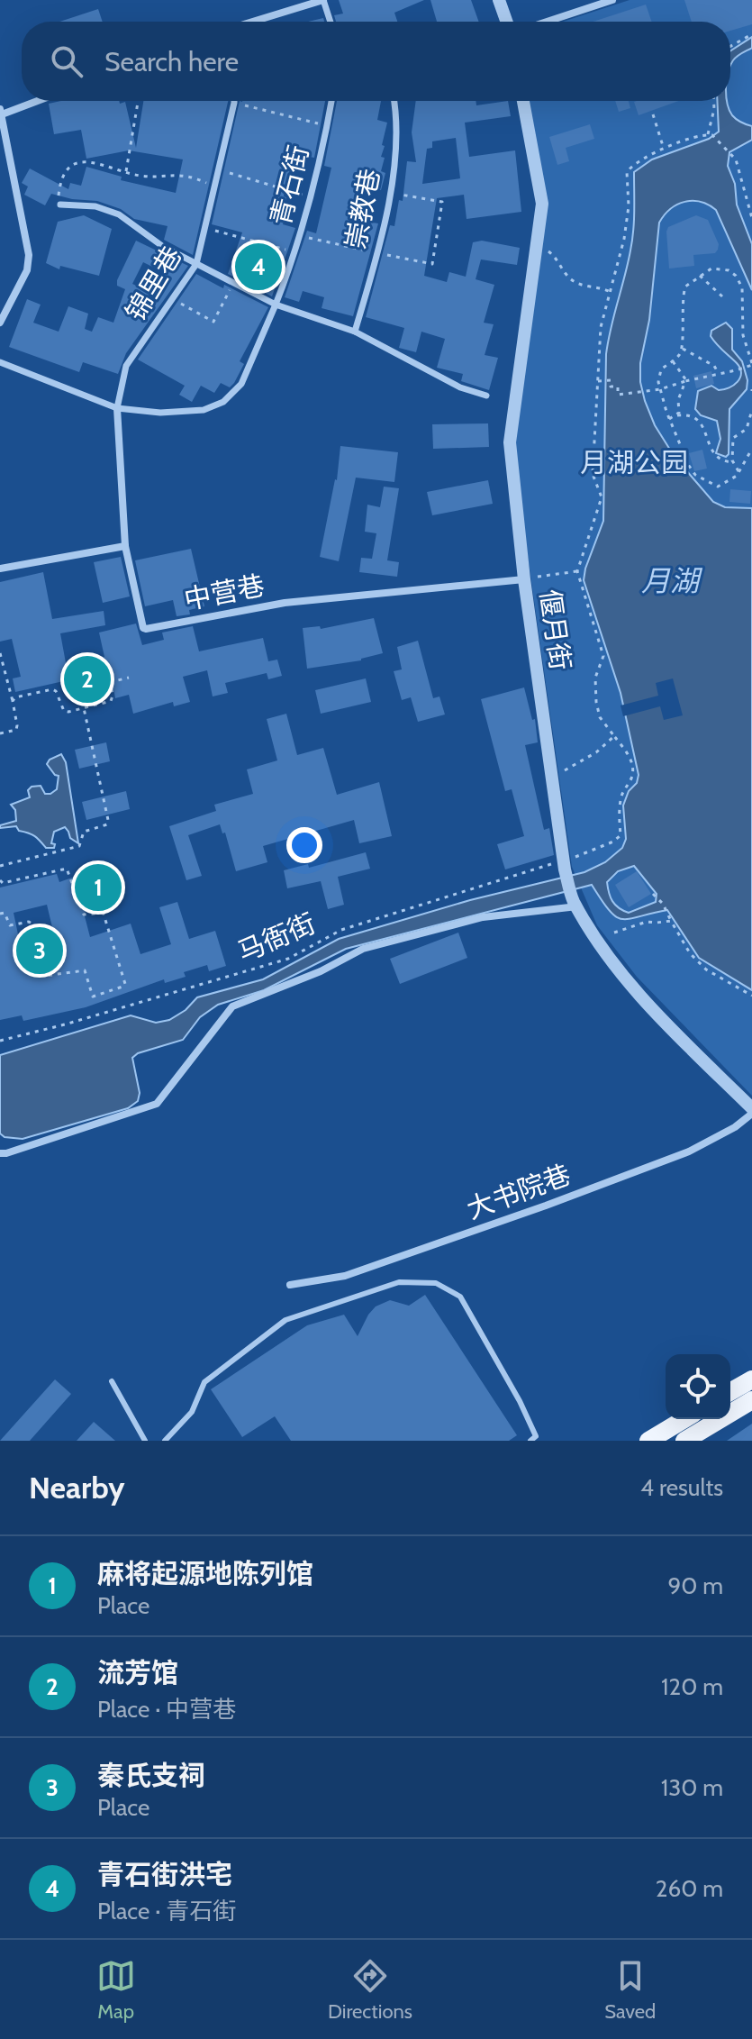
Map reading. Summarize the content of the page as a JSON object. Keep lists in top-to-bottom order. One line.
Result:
{"streets":{"street":["青石街","崇教巷","锦里巷","中营巷","偃月街","大书院巷"],"path":["马衙街"]},"crossings":[["青石街","锦里巷"],["中营巷","偃月街"],["偃月街","马衙街"],["偃月街","大书院巷"]],"water":["月湖"],"parks":["月湖公园"],"page":{"search":"Search here","pins":["4","2","1","3"],"heading":["Nearby","4 results"],"list":[{"mark":"1","name":"麻将起源地陈列馆","note":"Place","value":"90 m"},{"mark":"2","name":"流芳馆","note":"Place · 中营巷","value":"120 m"},{"mark":"3","name":"秦氏支祠","note":"Place","value":"130 m"},{"mark":"4","name":"青石街洪宅","note":"Place · 青石街","value":"260 m"}],"nav":["Map","Directions","Saved"]}}
